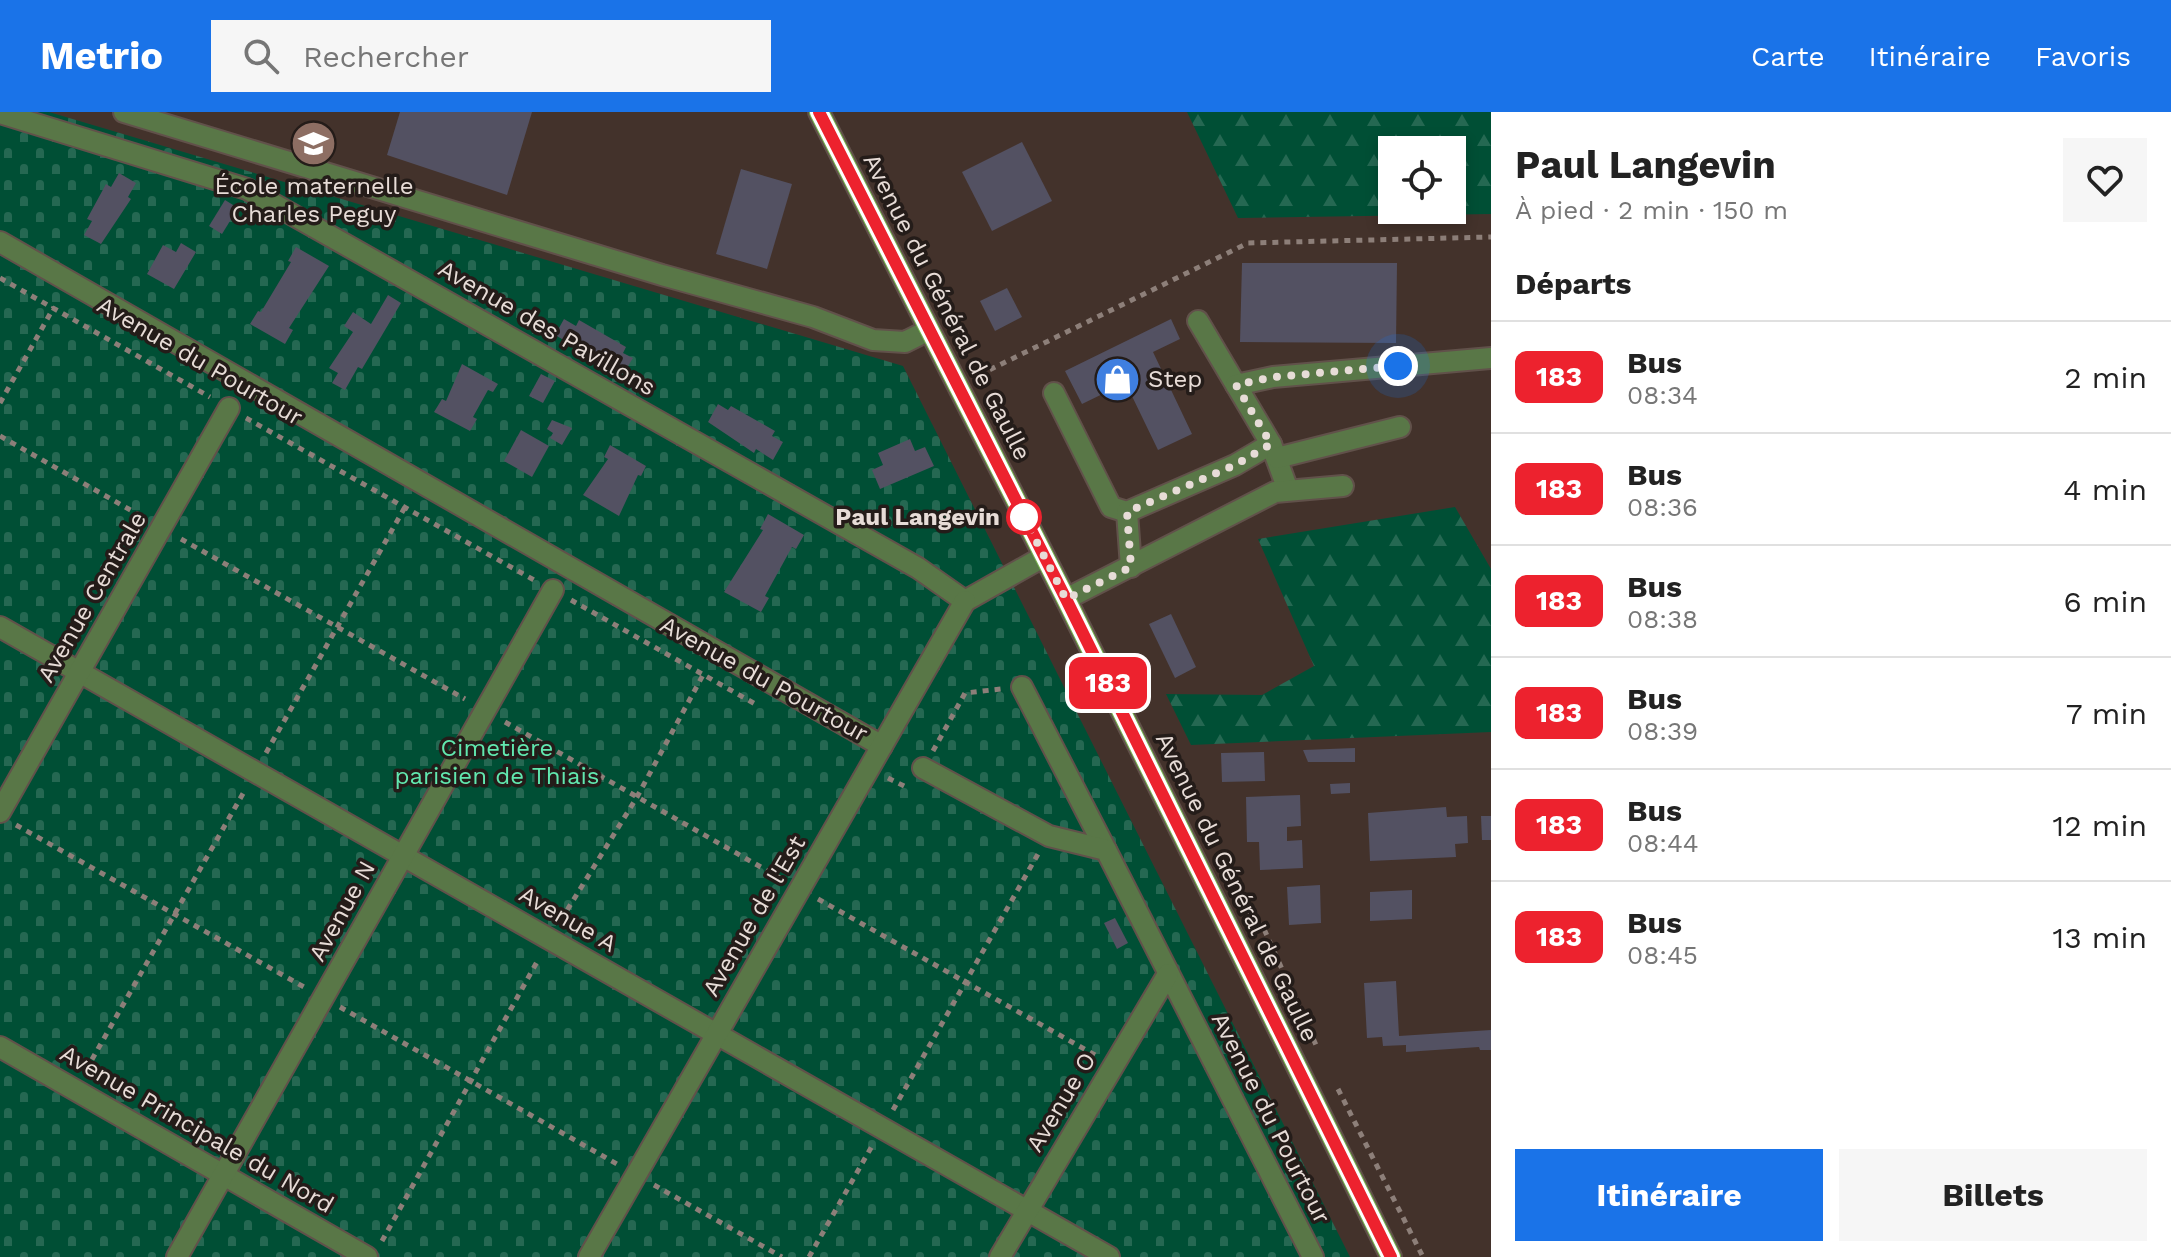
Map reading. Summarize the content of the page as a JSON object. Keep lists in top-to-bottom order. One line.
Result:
{"streets":{"main road":["Avenue du Général de Gaulle"],"lane":["Avenue des Pavillons","Avenue du Pourtour","Avenue Centrale","Avenue N","Avenue de l'Est","Avenue A","Avenue O","Avenue Principale du Nord"]},"crossings":[["Avenue des Pavillons","Avenue de l'Est"],["Avenue du Pourtour","Avenue Centrale"],["Avenue du Pourtour","Avenue N"],["Avenue du Pourtour","Avenue de l'Est"],["Avenue du Pourtour","Avenue O"],["Avenue Centrale","Avenue A"],["Avenue N","Avenue A"],["Avenue N","Avenue Principale du Nord"],["Avenue de l'Est","Avenue A"],["Avenue A","Avenue O"]],"parks":["Cimetière parisien de Thiais"],"places":{"school or university":["École maternelle Charles Peguy"],"shop":["Step"],"other":["Paul Langevin"]},"lines":["bus line 183"],"page":{"header":"Metrio","search":"Rechercher","nav":["Carte","Itinéraire","Favoris"],"on_map":"183","heading":[["Paul Langevin","À pied · 2 min · 150 m"],"Départs"],"list":[{"mark":"183","name":"Bus","note":"08:34","value":"2 min"},{"mark":"183","name":"Bus","note":"08:36","value":"4 min"},{"mark":"183","name":"Bus","note":"08:38","value":"6 min"},{"mark":"183","name":"Bus","note":"08:39","value":"7 min"},{"mark":"183","name":"Bus","note":"08:44","value":"12 min"},{"mark":"183","name":"Bus","note":"08:45","value":"13 min"}],"buttons":["Itinéraire","Billets"]}}
